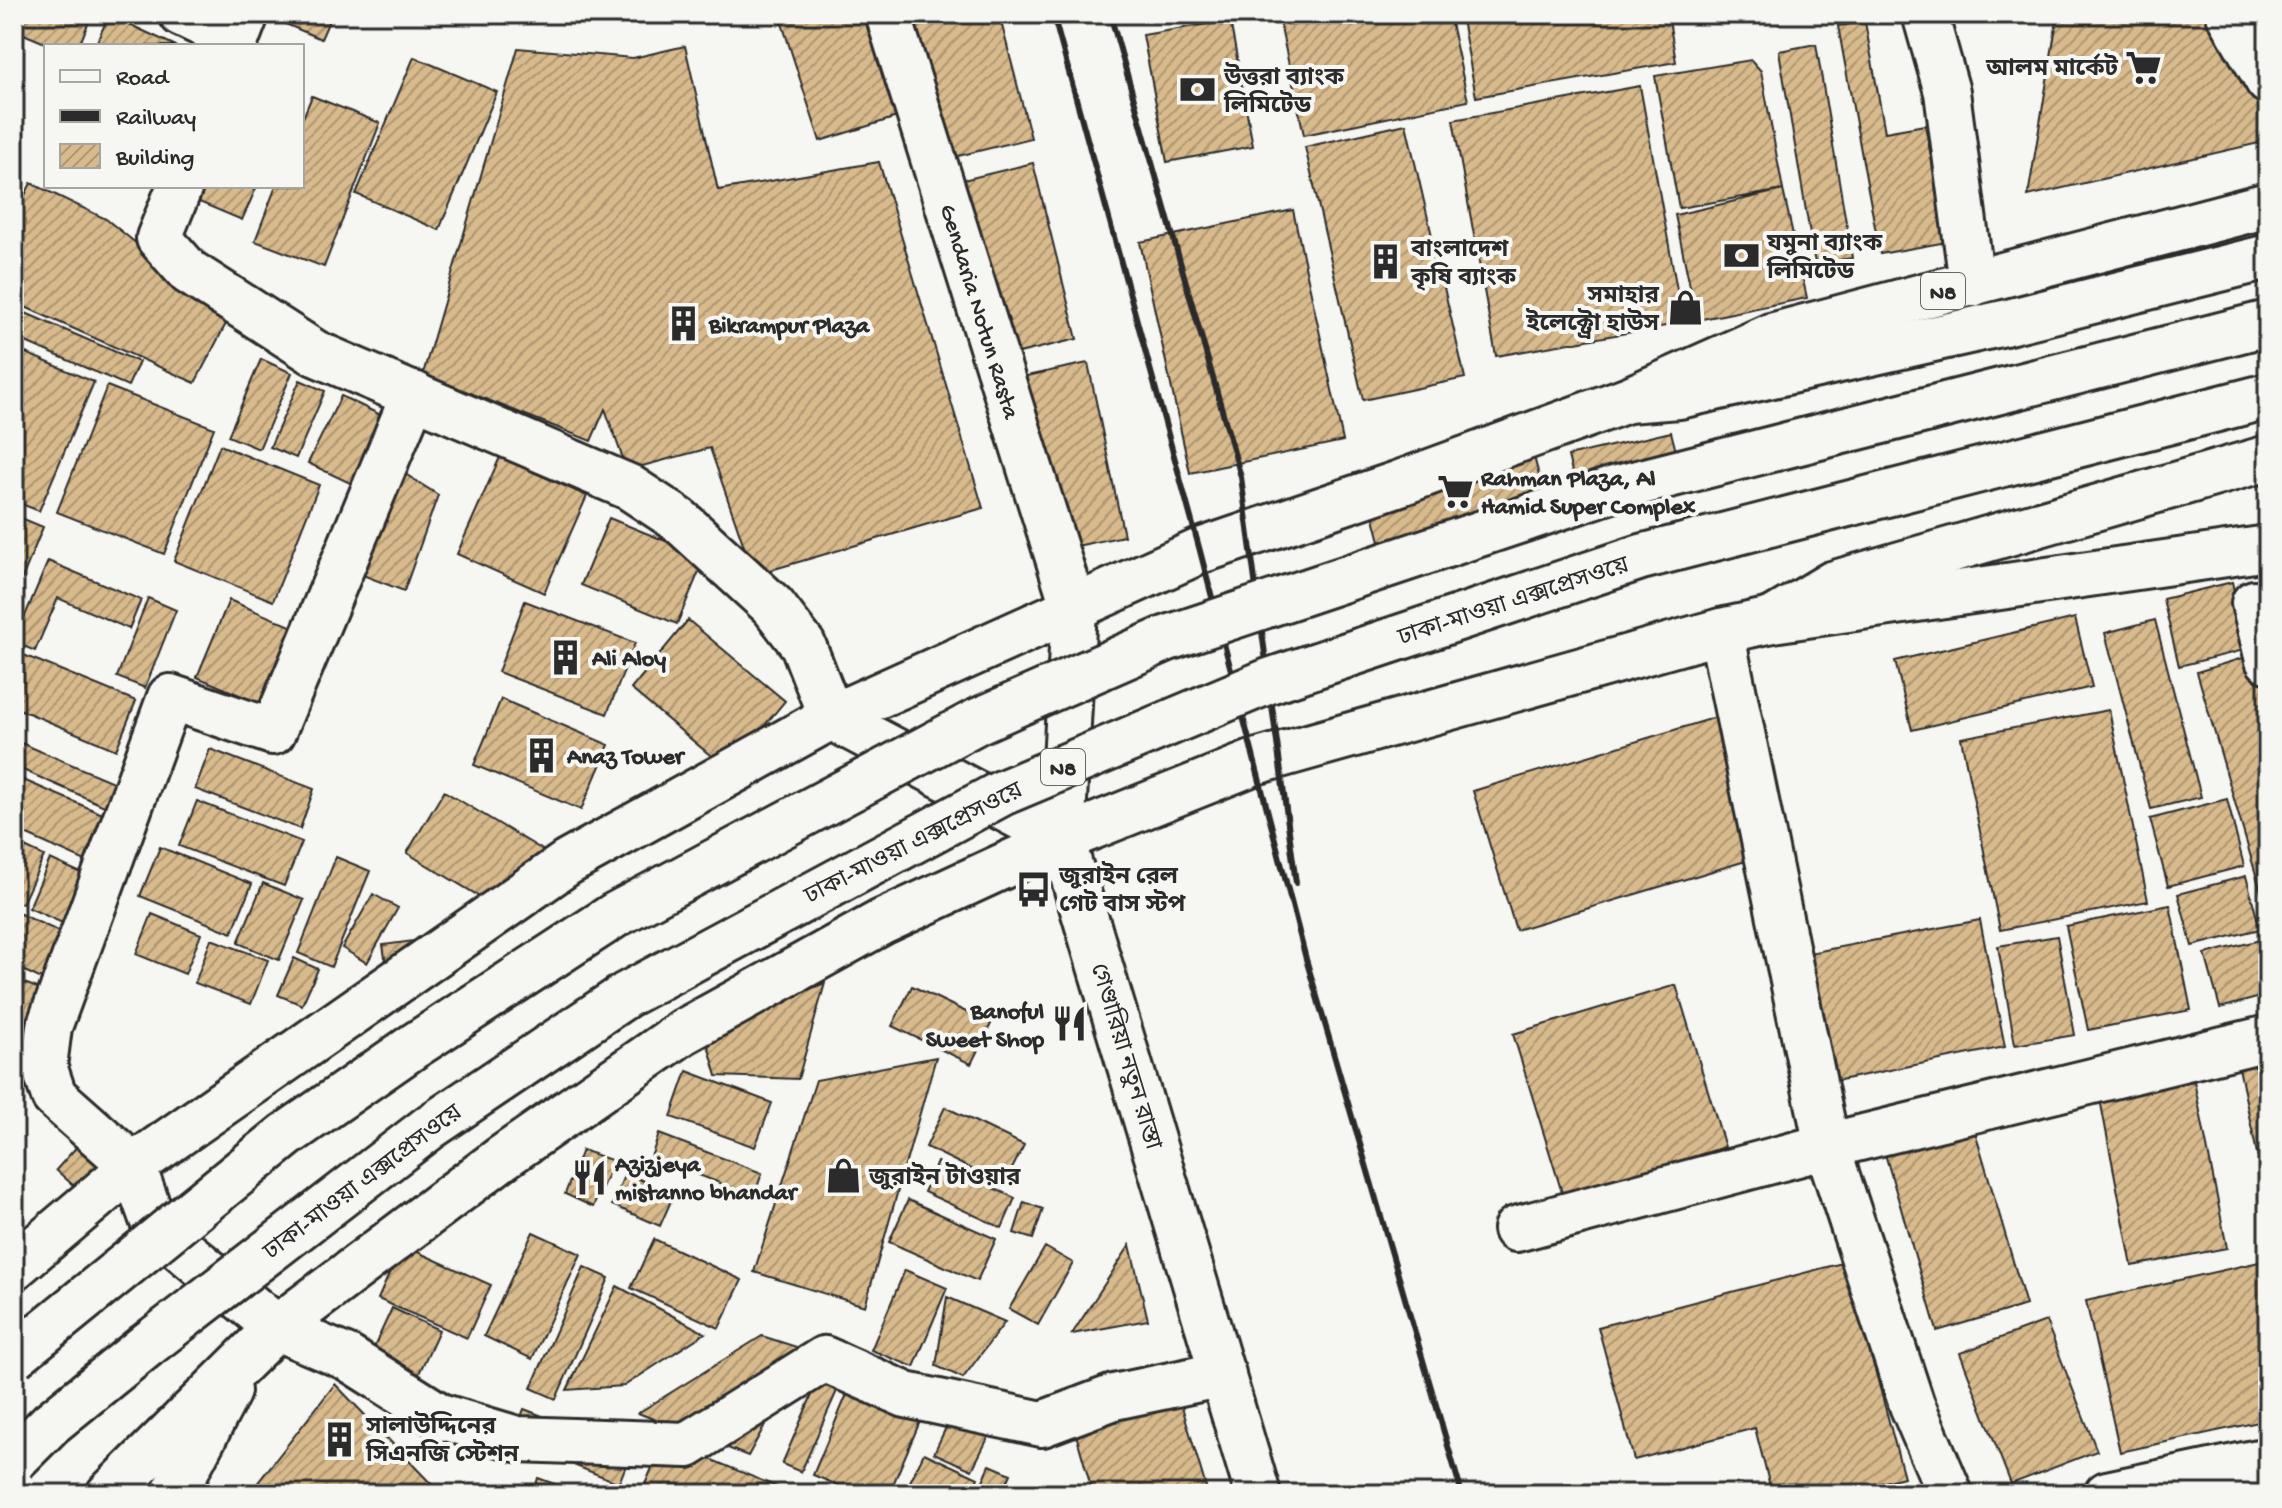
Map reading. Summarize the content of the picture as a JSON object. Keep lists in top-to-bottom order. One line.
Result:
{"streets":{"main road":["N8","Gendaria Notun Rasta","ঢাকা-মাওয়া এক্সপ্রেসওয়ে","গেণ্ডারিয়া নতুন রাস্তা"]},"crossings":[["N8","Gendaria Notun Rasta"],["N8","গেণ্ডারিয়া নতুন রাস্তা"],["Gendaria Notun Rasta","গেণ্ডারিয়া নতুন রাস্তা"]],"places":{"supermarket":["আলম মার্কেট","Rahman Plaza, Al Hamid Super Complex"],"bank":["উত্তরা ব্যাংক লিমিটেড","যমুনা ব্যাংক লিমিটেড"],"building":["বাংলাদেশ কৃষি ব্যাংক","Bikrampur Plaza","Ali Aloy","Anaz Tower","সালাউদ্দিনের সিএনজি স্টেশন"],"shop":["সমাহার ইলেক্ট্রো হাউস","জুরাইন টাওয়ার"],"bus stop":["জুরাইন রেল গেট বাস স্টপ"],"restaurant":["Banoful Sweet Shop","Azizjeya mistanno bhandar"]},"legend":["Road","Railway","Building"]}
